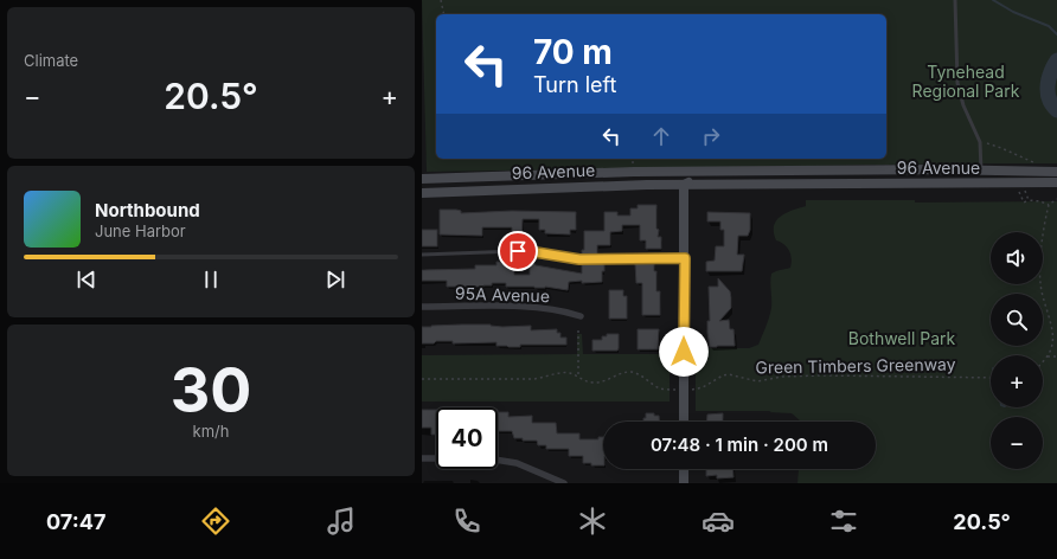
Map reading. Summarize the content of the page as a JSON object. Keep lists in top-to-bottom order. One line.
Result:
{"streets":{"main road":["96 Avenue"],"street":["95A Avenue"],"path":["Green Timbers Greenway"]},"parks":["Tynehead Regional Park","Bothwell Park"],"page":{"tile":["Climate",["30","km/h"]],"turn":["70 m","Turn left"],"heat":["−","20.5°","+"],"song":["Northbound","June Harbor"],"map_buttons":["+","−"],"limit":"40","trip":"07:48 · 1 min · 200 m","tabs":["07:47","20.5°"]}}
